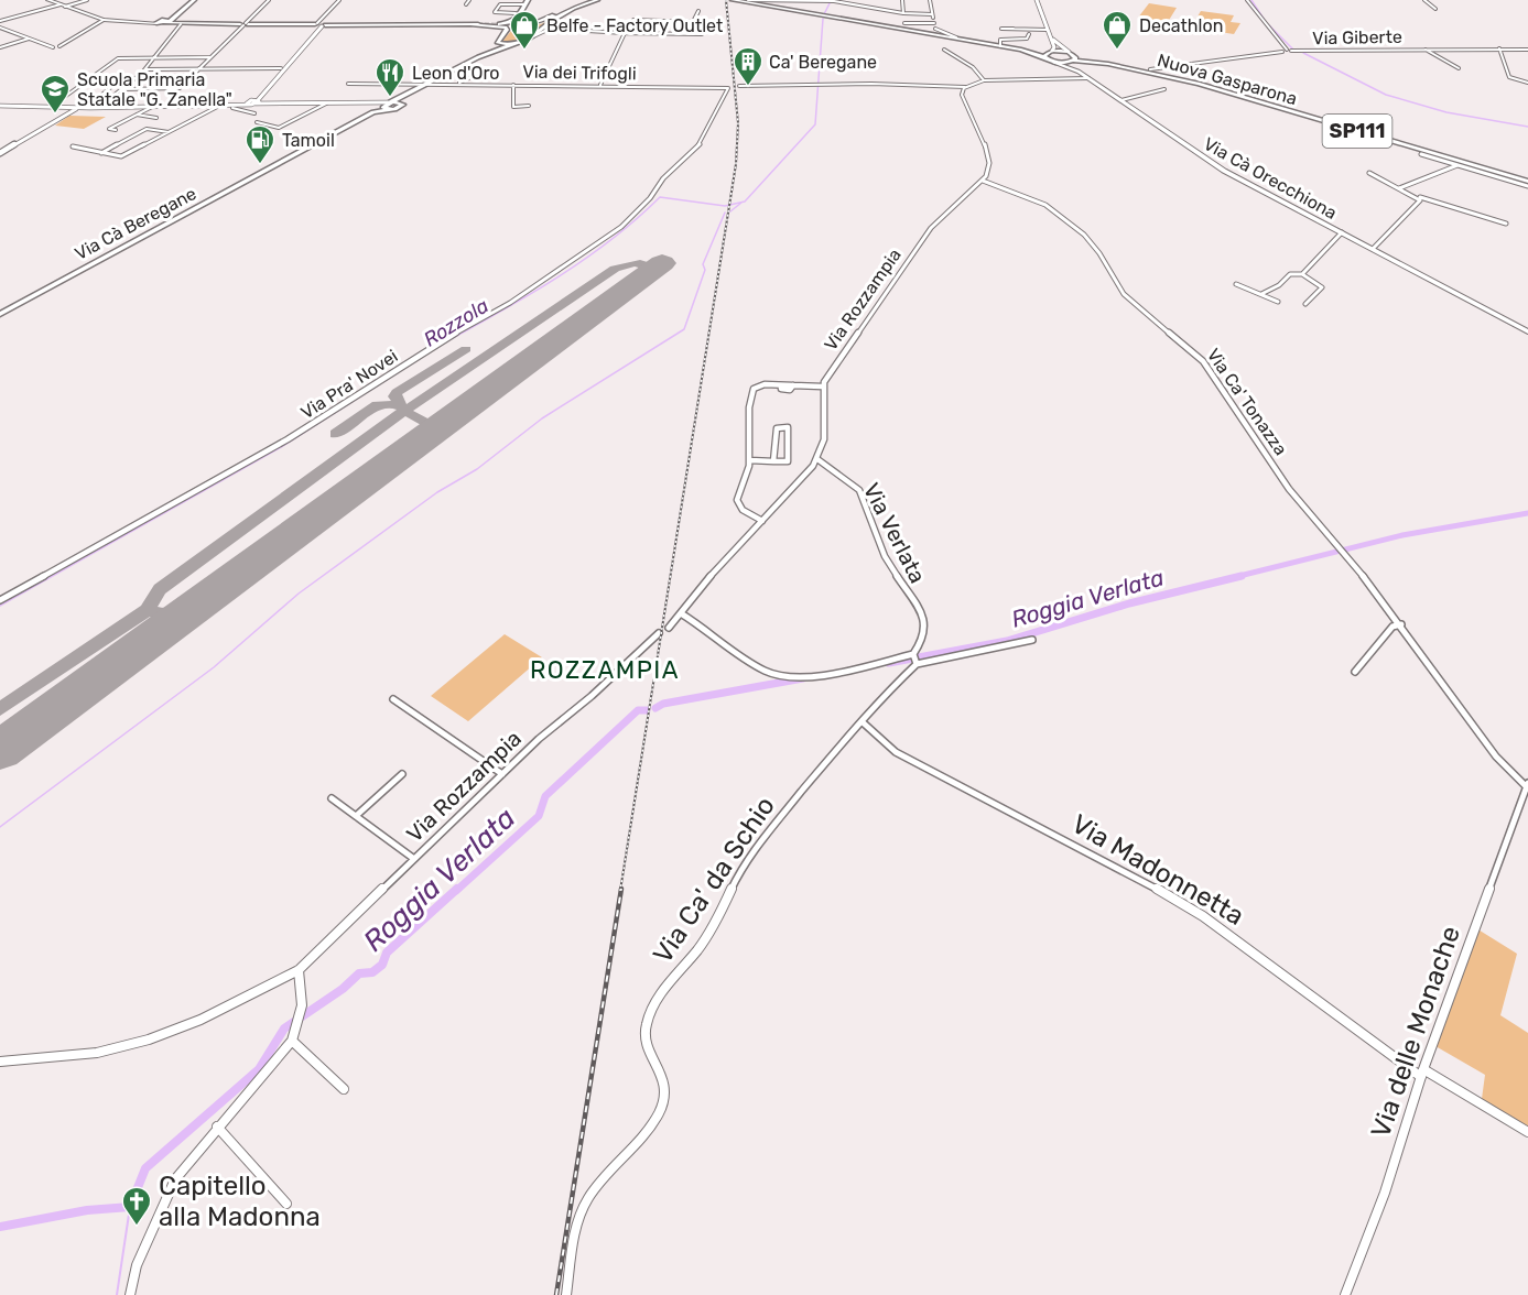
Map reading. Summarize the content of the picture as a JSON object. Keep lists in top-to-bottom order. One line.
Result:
{"streets":{"main road":["Nuova Gasparona","SP111","Via Cà Orecchiona","Via Cà Beregane"],"street":["Via Giberte","Via dei Trifogli","Via Rozzampia","Via Pra' Novei","Via Ca' Tonazza","Via Verlata","Via Madonnetta","Via Ca' da Schio","Via delle Monache"]},"crossings":[["Via dei Trifogli","Via Pra' Novei"],["Nuova Gasparona","Via Cà Orecchiona"],["Via Rozzampia","Via Ca' Tonazza"],["Via Ca' Tonazza","Via delle Monache"],["Via Verlata","Via Ca' da Schio"],["Via Madonnetta","Via Ca' da Schio"],["Via Madonnetta","Via delle Monache"]],"districts":["ROZZAMPIA"],"water":["Rozzola","Roggia Verlata"],"places":{"shop":["Belfe - Factory Outlet","Decathlon"],"building":["Ca' Beregane"],"restaurant":["Leon d'Oro"],"school or university":["Scuola Primaria Statale \"G. Zanella\""],"fuel station":["Tamoil"],"church":["Capitello alla Madonna"]}}
